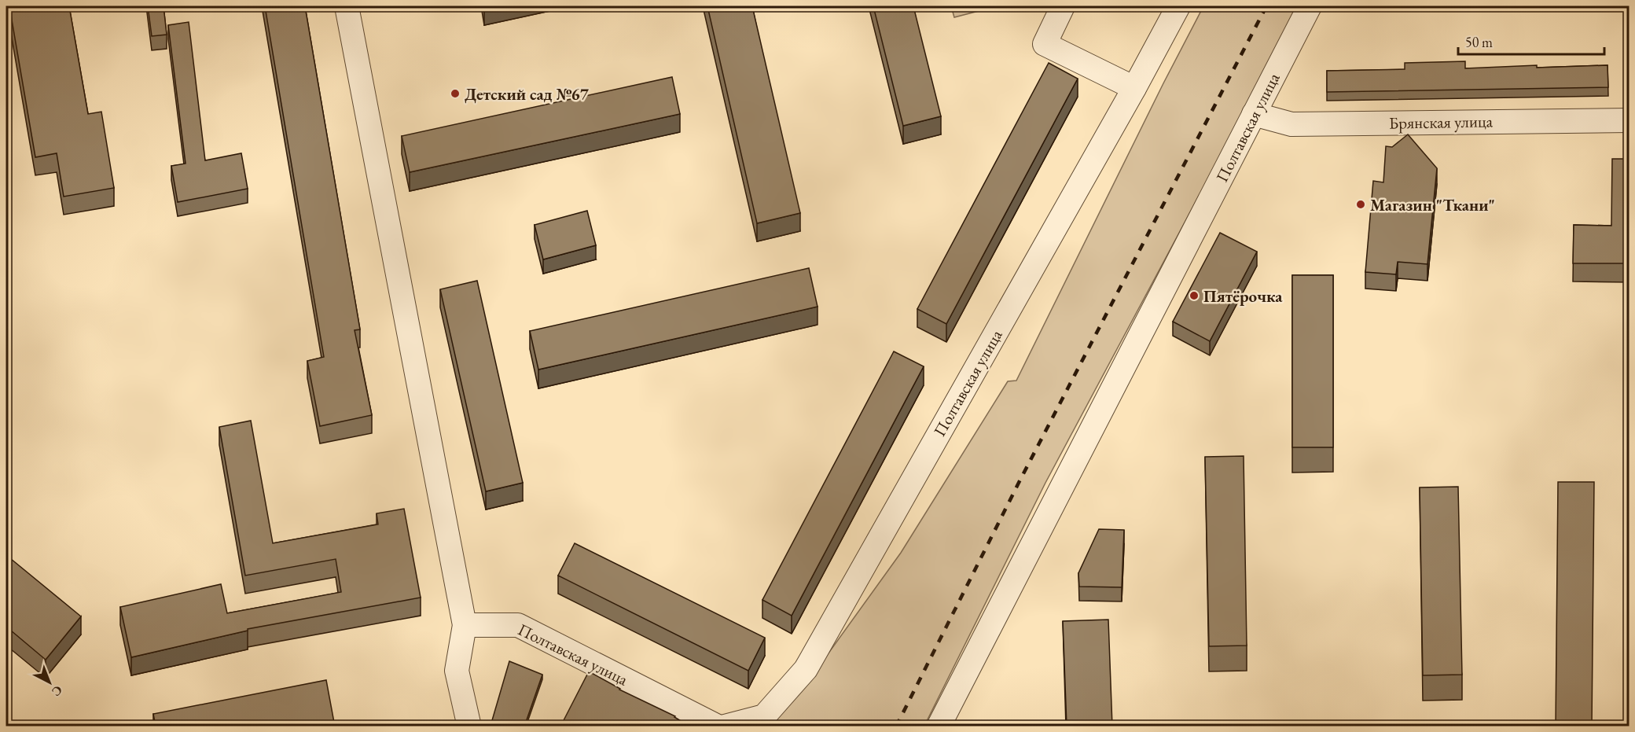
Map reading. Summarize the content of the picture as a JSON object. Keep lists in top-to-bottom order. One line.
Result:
{"streets":{"street":["Брянская улица","Полтавская улица"]},"crossings":[["Брянская улица","Полтавская улица"]],"places":["Детский сад №67","Магазин \"Ткани\"","Пятёрочка"],"scale_bar":"50 m","north":"bottom right"}
